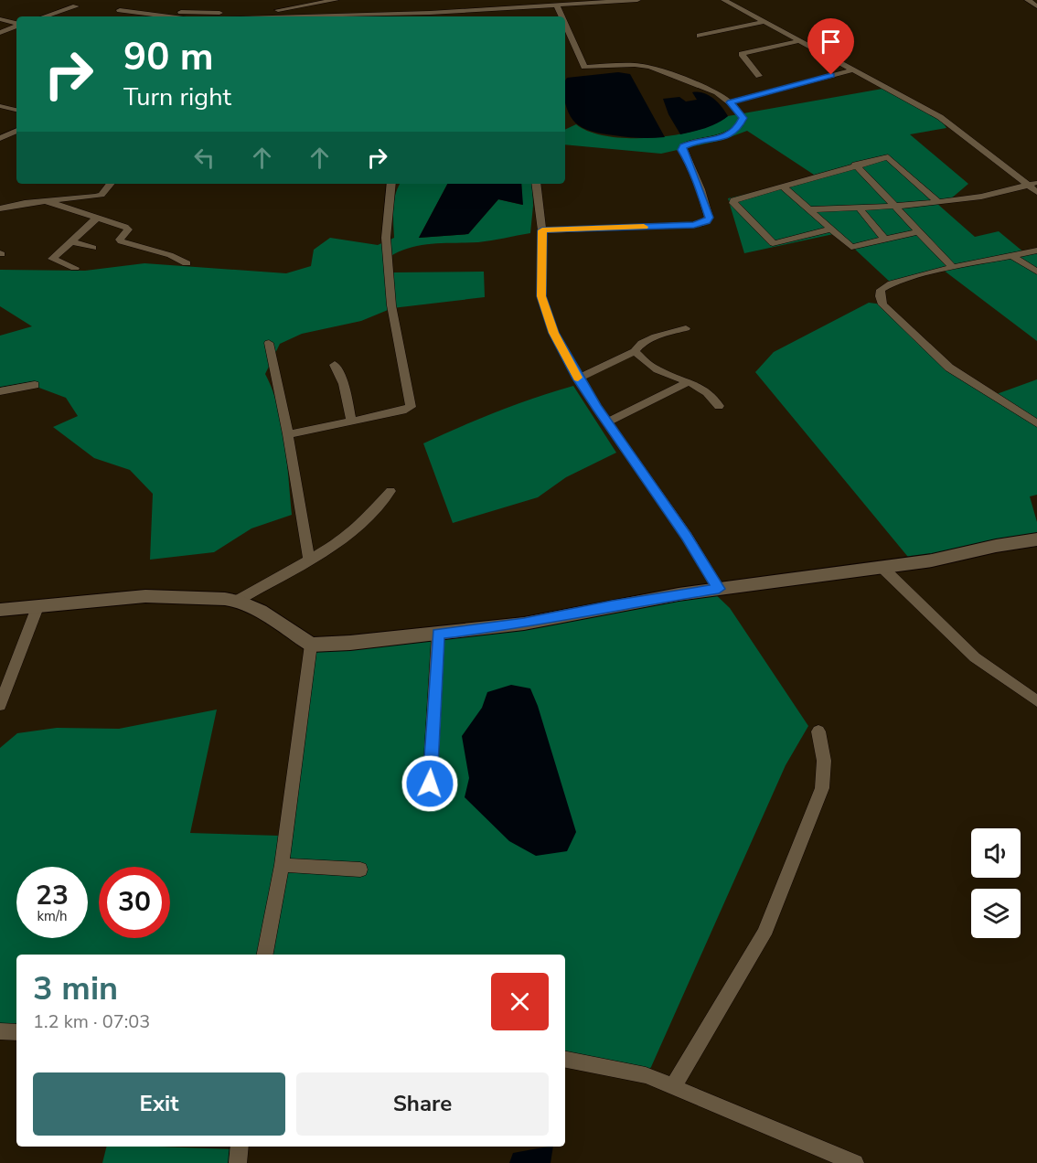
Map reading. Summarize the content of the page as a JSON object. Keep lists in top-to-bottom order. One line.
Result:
{"page":{"turn":["90 m","Turn right"],"speed":"23 km/h","limit":"30","heading":["3 min","1.2 km · 07:03"],"buttons":["Exit","Share"]}}
